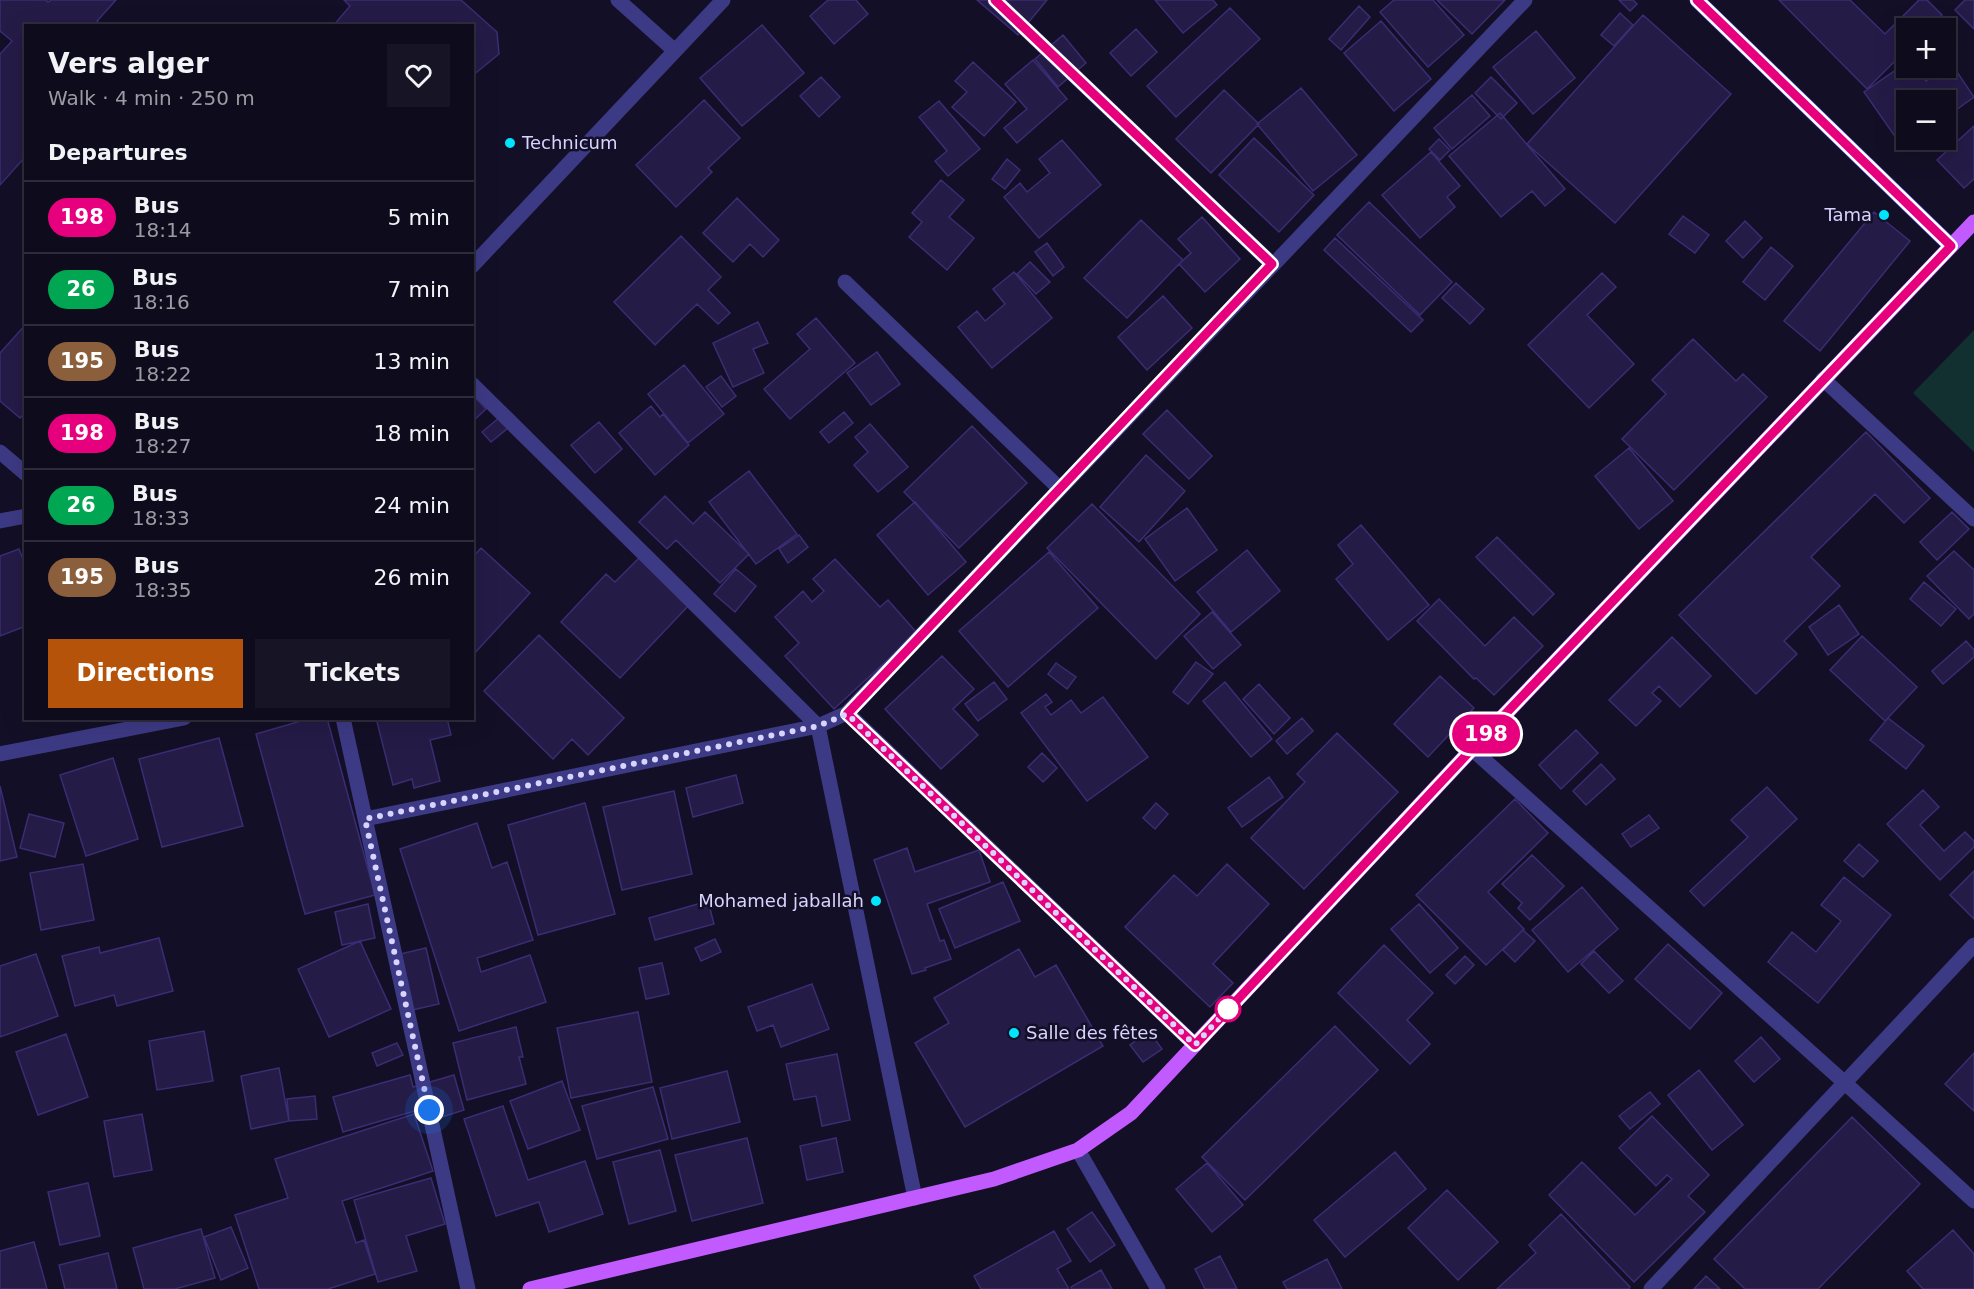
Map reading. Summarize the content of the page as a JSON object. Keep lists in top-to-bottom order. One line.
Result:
{"places":["Technicum","Tama","Mohamed jaballah","Salle des fêtes"],"lines":["bus line 198"],"page":{"on_map":"198","map_buttons":["+","−"],"heading":[["Vers alger","Walk · 4 min · 250 m"],"Departures"],"list":[{"mark":"198","name":"Bus","note":"18:14","value":"5 min"},{"mark":"26","name":"Bus","note":"18:16","value":"7 min"},{"mark":"195","name":"Bus","note":"18:22","value":"13 min"},{"mark":"198","name":"Bus","note":"18:27","value":"18 min"},{"mark":"26","name":"Bus","note":"18:33","value":"24 min"},{"mark":"195","name":"Bus","note":"18:35","value":"26 min"}],"buttons":["Directions","Tickets"]}}
